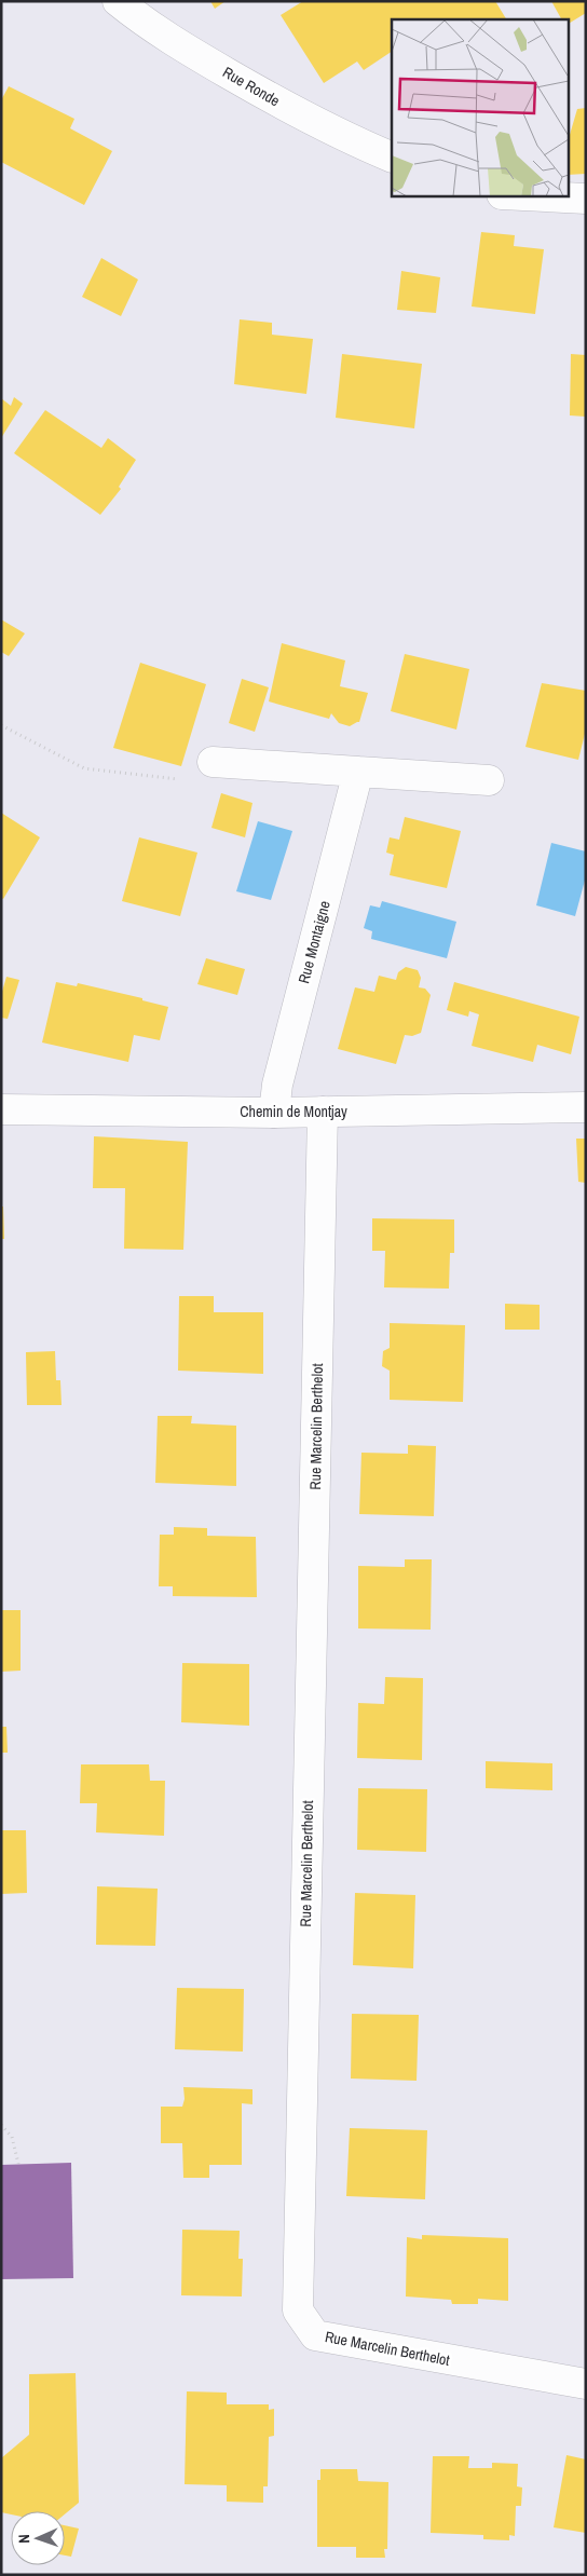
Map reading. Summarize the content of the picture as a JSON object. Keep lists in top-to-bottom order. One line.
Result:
{"streets":{"street":["Rue Ronde","Rue Montaigne","Chemin de Montjay","Rue Marcelin Berthelot"]},"crossings":[["Rue Montaigne","Chemin de Montjay"],["Chemin de Montjay","Rue Marcelin Berthelot"]],"north":"left"}
